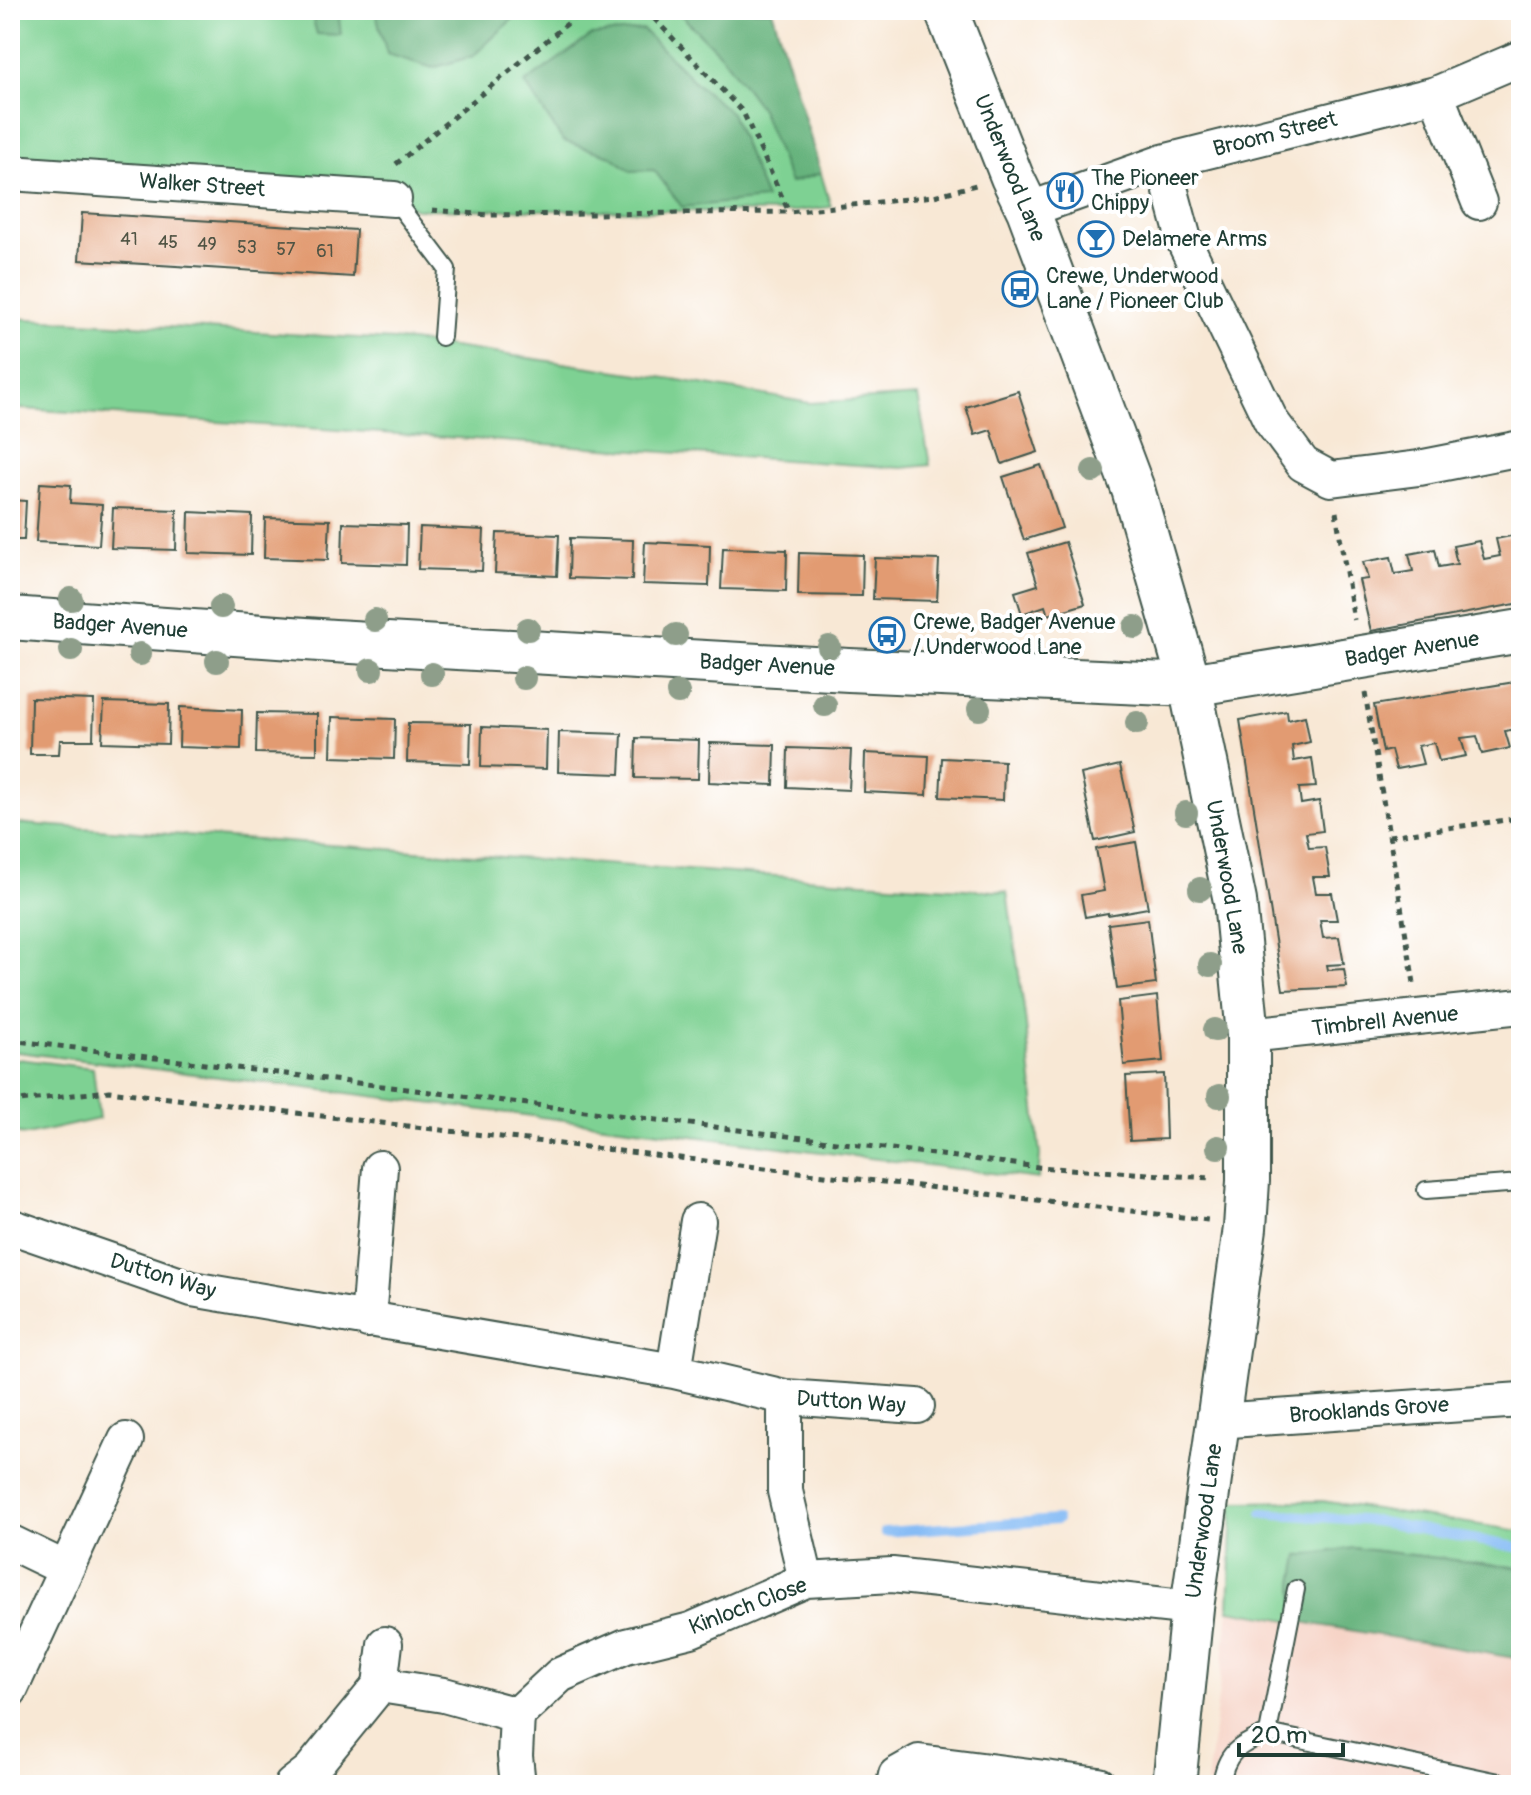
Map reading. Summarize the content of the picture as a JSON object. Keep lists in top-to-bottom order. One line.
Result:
{"streets":{"street":["Broom Street","Underwood Lane","Walker Street","Badger Avenue","Timbrell Avenue","Dutton Way","Brooklands Grove","Kinloch Close"]},"crossings":[["Broom Street","Underwood Lane"],["Underwood Lane","Badger Avenue"],["Underwood Lane","Timbrell Avenue"],["Underwood Lane","Brooklands Grove"],["Underwood Lane","Kinloch Close"],["Dutton Way","Kinloch Close"]],"places":{"restaurant":["The Pioneer Chippy"],"bar":["Delamere Arms"],"bus stop":["Crewe, Underwood Lane / Pioneer Club","Crewe, Badger Avenue / Underwood Lane"]},"house_numbers":["41","45","49","53","57","61"],"scale_bar":"20 m"}
